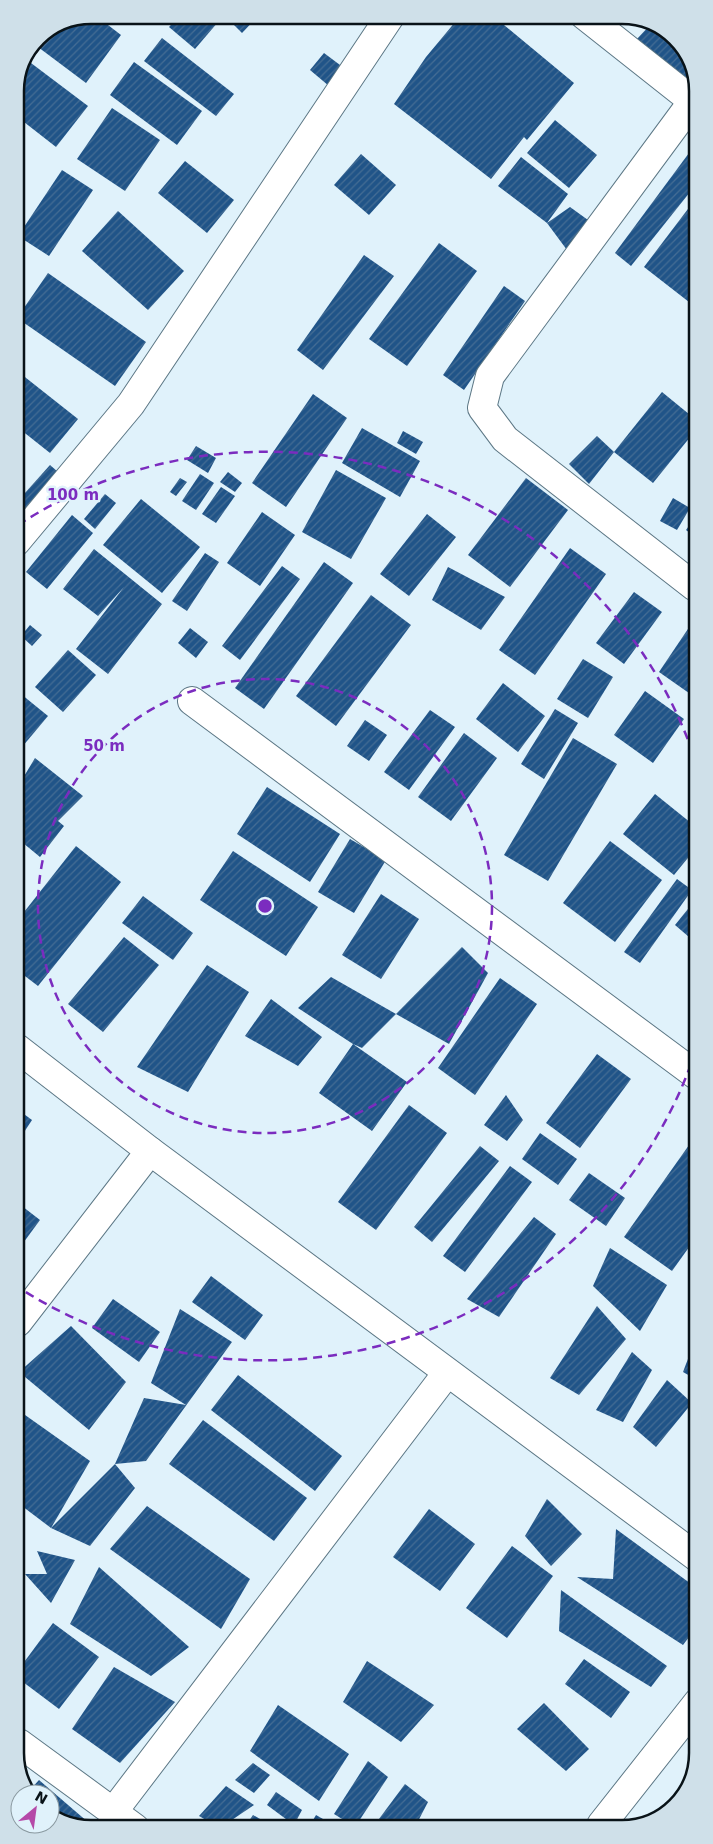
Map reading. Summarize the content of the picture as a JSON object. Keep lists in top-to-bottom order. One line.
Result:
{"north":"top right","rings":["100 m","50 m"]}
